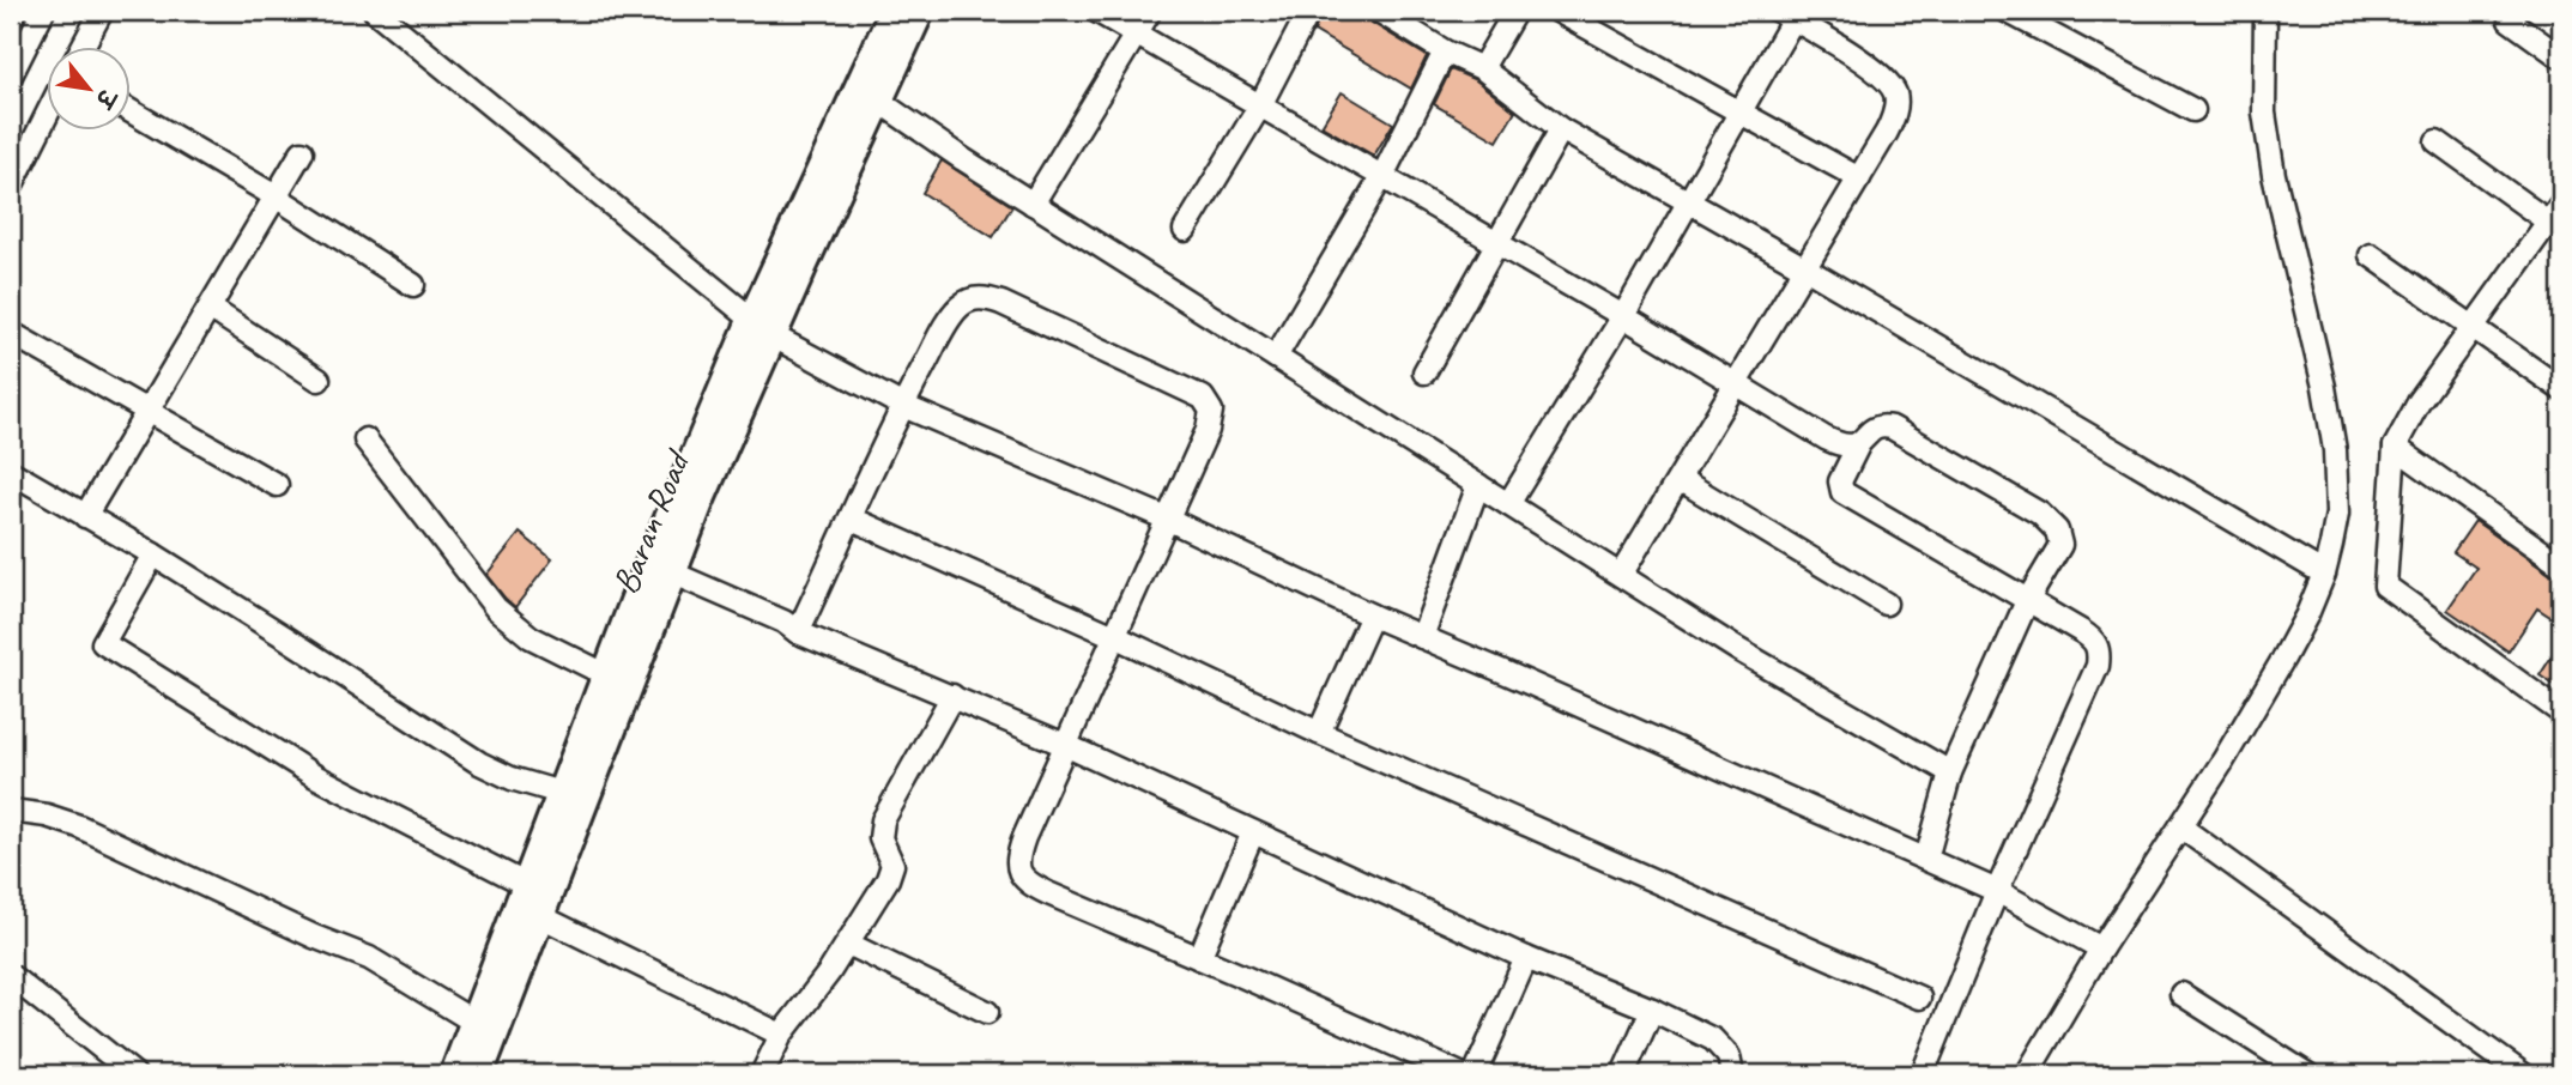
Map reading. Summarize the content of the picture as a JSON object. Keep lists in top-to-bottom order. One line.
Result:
{"streets":{"main road":["Baran Road"]},"north":"bottom right"}
